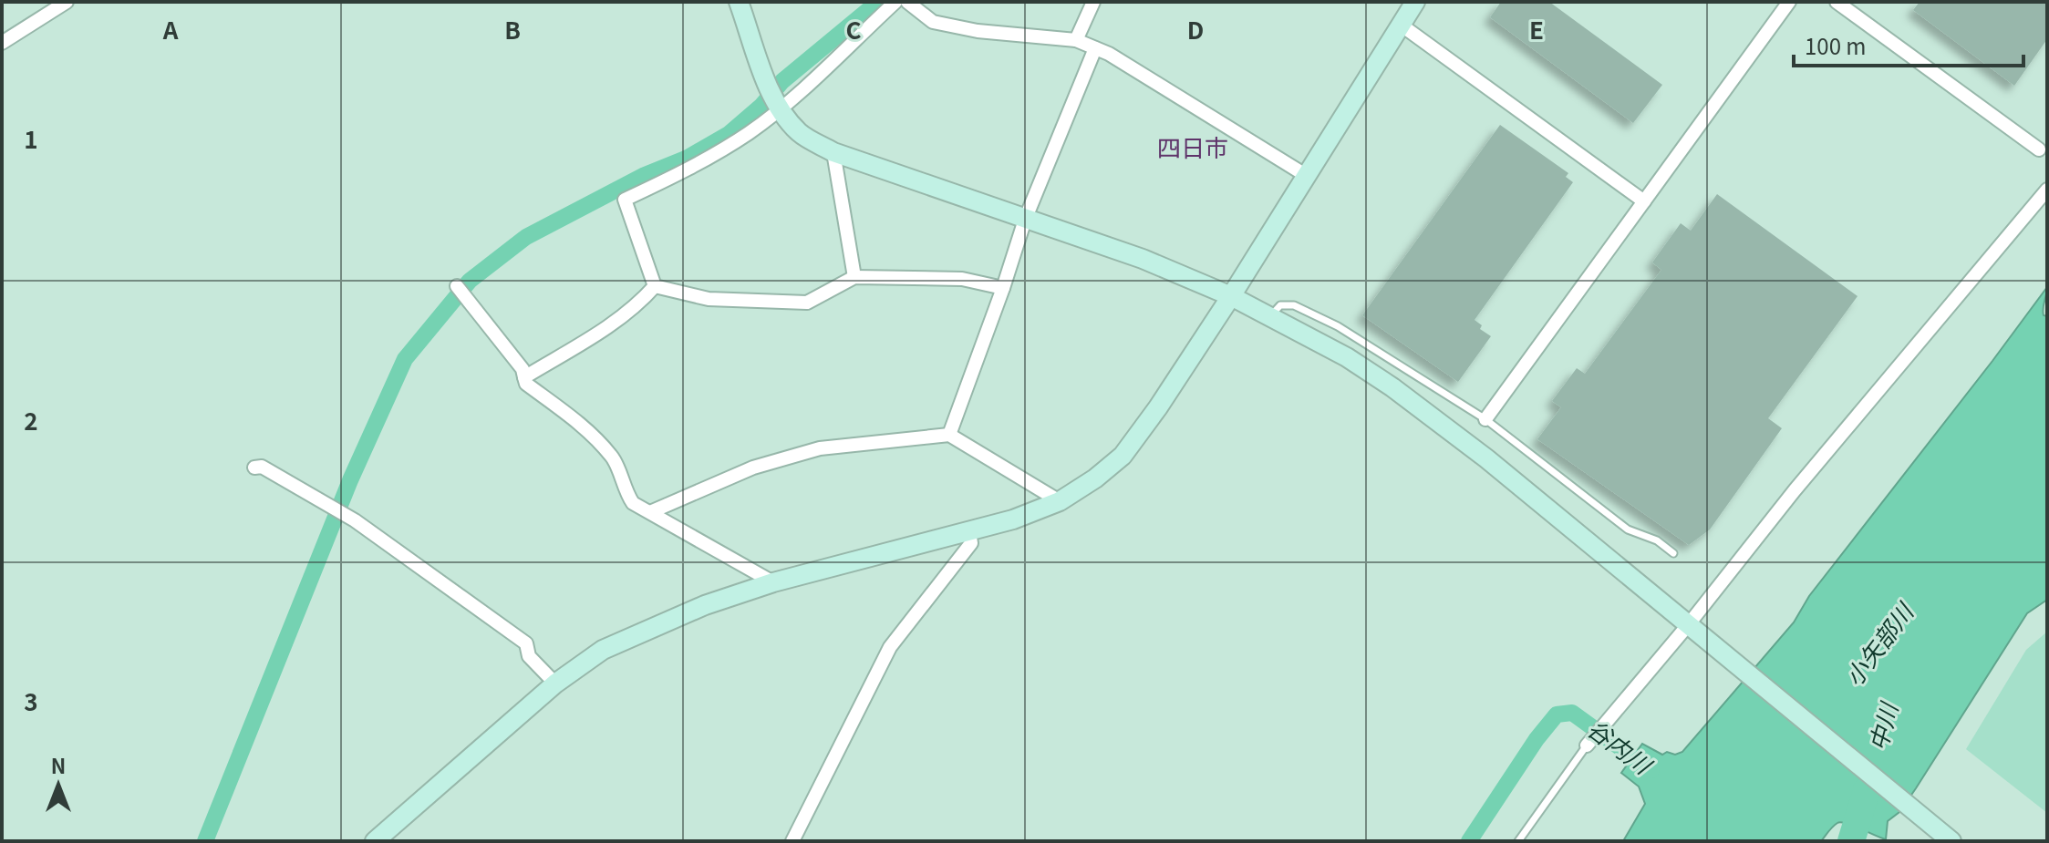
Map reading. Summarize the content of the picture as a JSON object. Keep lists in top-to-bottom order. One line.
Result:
{"districts":["四日市"],"water":["小矢部川","中川","谷内川"],"scale_bar":"100 m","north":"top","grid":{"columns":["A","B","C","D","E"],"rows":["1","2","3"]}}
